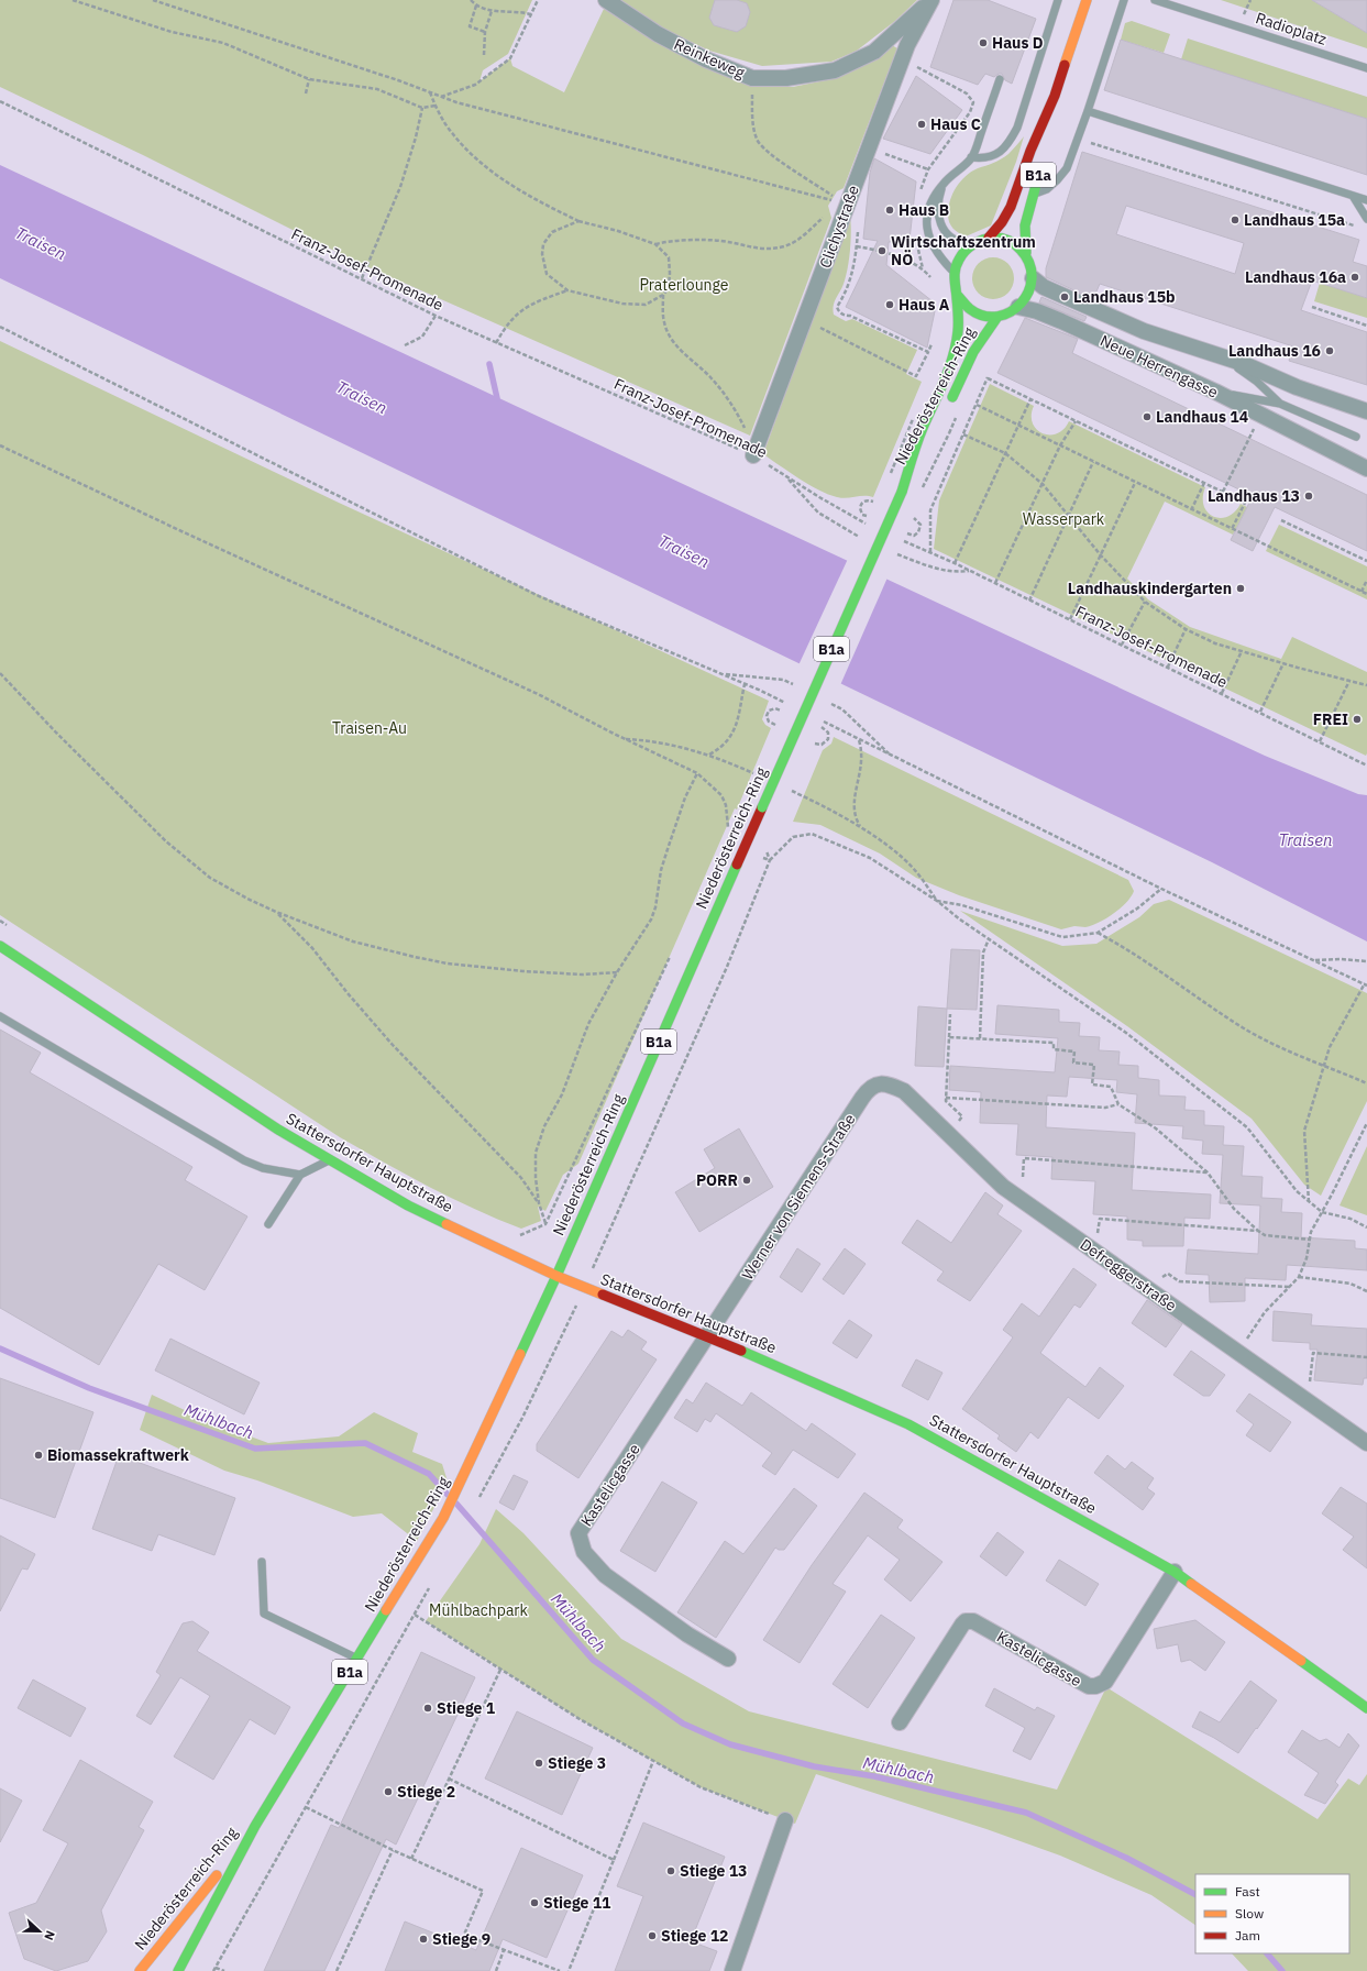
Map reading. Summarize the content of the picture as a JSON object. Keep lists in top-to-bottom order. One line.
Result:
{"streets":{"main road":["B1a","Niederösterreich-Ring","Stattersdorfer Hauptstraße"],"street":["Reinkeweg","Clichystraße","Neue Herrengasse","Werner von Siemens-Straße","Defreggerstraße","Kastelicgasse"],"lane":["Radioplatz"],"path":["Franz-Josef-Promenade"]},"crossings":[["Reinkeweg","Clichystraße"],["B1a","Neue Herrengasse"],["B1a","Niederösterreich-Ring"],["Clichystraße","Franz-Josef-Promenade"],["Neue Herrengasse","Niederösterreich-Ring"],["Niederösterreich-Ring","Stattersdorfer Hauptstraße"],["Stattersdorfer Hauptstraße","Werner von Siemens-Straße"],["Stattersdorfer Hauptstraße","Kastelicgasse"],["Werner von Siemens-Straße","Defreggerstraße"],["Werner von Siemens-Straße","Kastelicgasse"]],"water":["Traisen","Mühlbach"],"parks":["Praterlounge","Wasserpark","Traisen-Au","Mühlbachpark"],"places":["Haus D","Haus C","Haus B","Landhaus 15a","Wirtschaftszentrum NÖ","Landhaus 16a","Landhaus 15b","Haus A","Landhaus 16","Landhaus 14","Landhaus 13","Landhauskindergarten","FREI","PORR","Biomassekraftwerk","Stiege 1","Stiege 3","Stiege 2","Stiege 13","Stiege 11","Stiege 12","Stiege 9"],"legend":["Fast","Slow","Jam"],"north":"right"}
